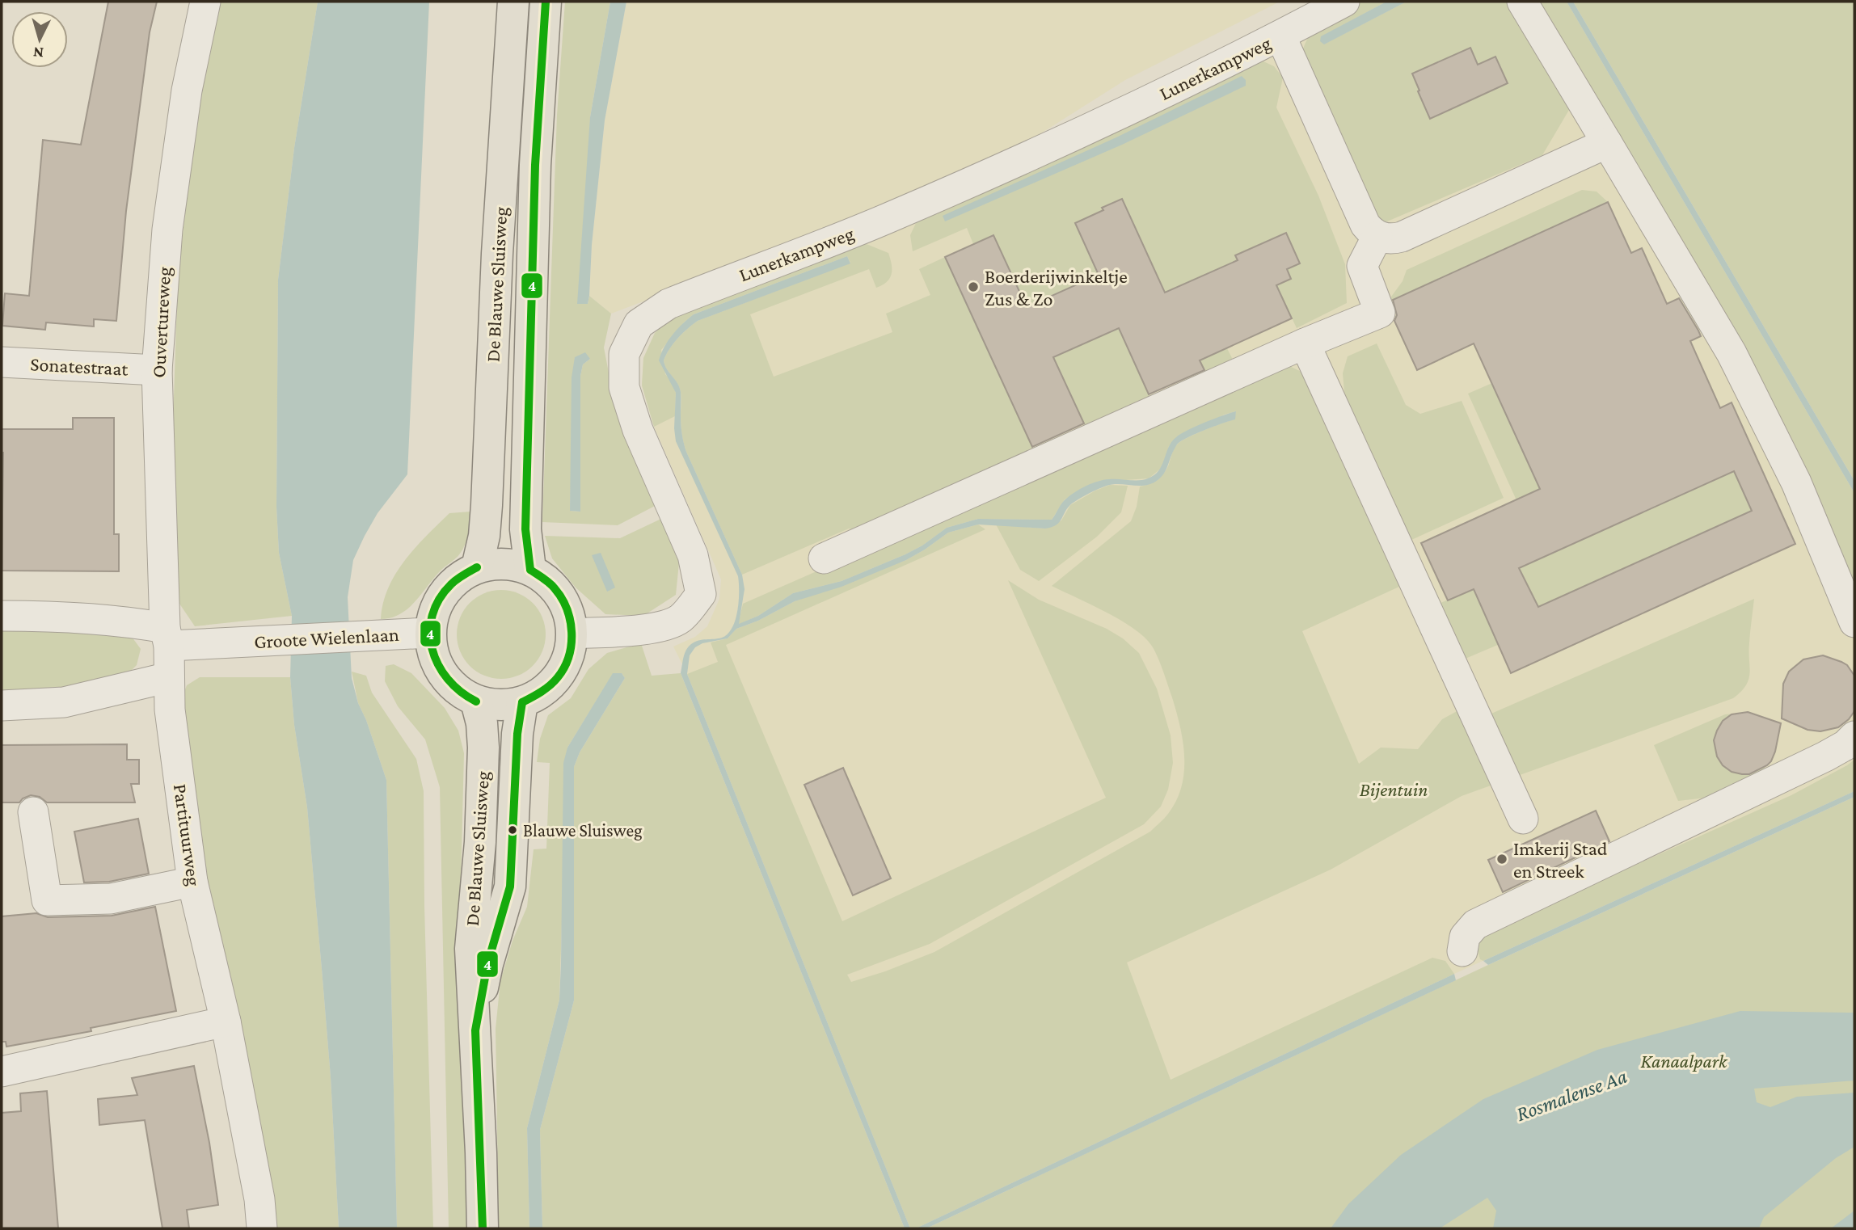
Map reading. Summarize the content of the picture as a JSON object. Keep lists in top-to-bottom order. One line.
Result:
{"streets":{"main road":["De Blauwe Sluisweg"],"street":["Lunerkampweg","Ouvertureweg","Sonatestraat","Groote Wielenlaan","Partituurweg"]},"crossings":[["Lunerkampweg","De Blauwe Sluisweg"],["Lunerkampweg","Groote Wielenlaan"],["De Blauwe Sluisweg","Groote Wielenlaan"],["Ouvertureweg","Sonatestraat"],["Ouvertureweg","Groote Wielenlaan"],["Ouvertureweg","Partituurweg"],["Groote Wielenlaan","Partituurweg"]],"water":["Rosmalense Aa"],"parks":["Bijentuin","Kanaalpark"],"places":["Boerderijwinkeltje Zus & Zo","Blauwe Sluisweg","Imkerij Stad en Streek"],"lines":["transit line 4"],"north":"bottom"}
